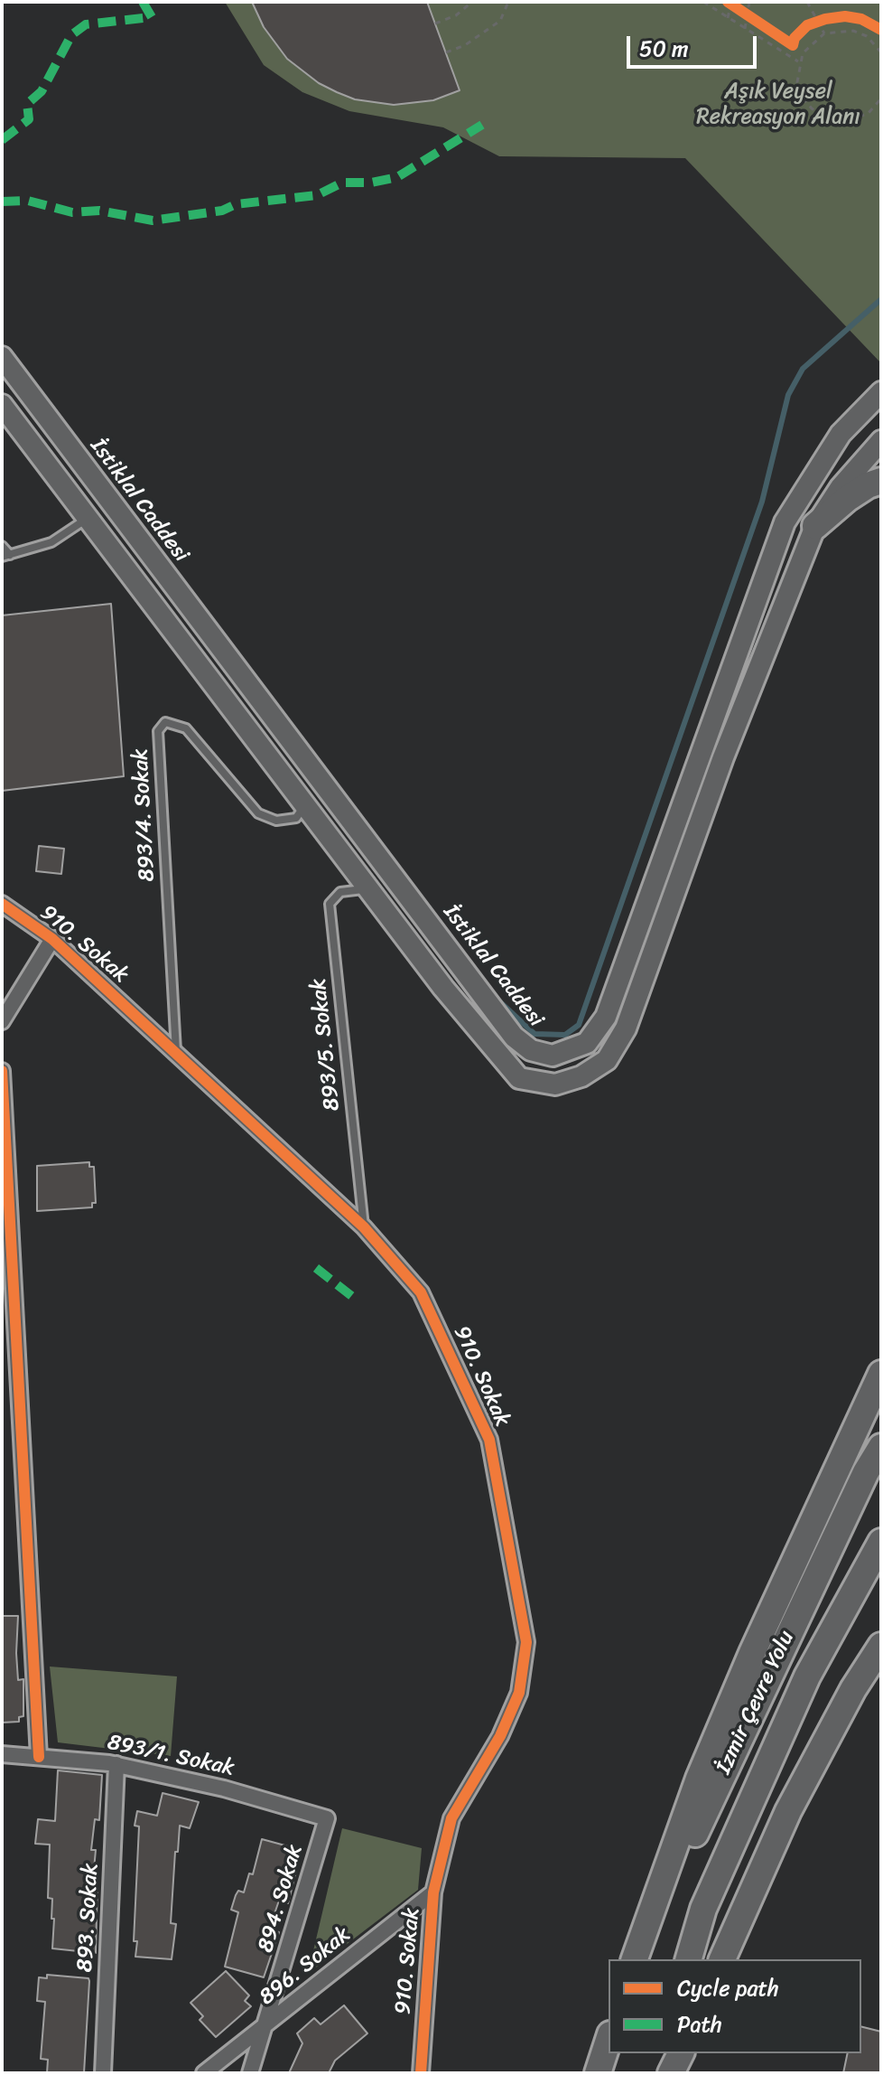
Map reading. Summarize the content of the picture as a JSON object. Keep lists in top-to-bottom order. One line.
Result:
{"streets":{"highway":["İzmir Çevre Yolu"],"main road":["İstiklal Caddesi"],"street":["910. Sokak","893/1. Sokak","894. Sokak","893. Sokak","896. Sokak"],"lane":["893/4. Sokak","893/5. Sokak"]},"crossings":[["893/4. Sokak","910. Sokak"],["910. Sokak","893/5. Sokak"],["910. Sokak","896. Sokak"],["893/1. Sokak","894. Sokak"],["893/1. Sokak","893. Sokak"],["894. Sokak","896. Sokak"]],"parks":["Aşık Veysel Rekreasyon Alanı"],"legend":["Cycle path","Path"],"scale_bar":"50 m"}
